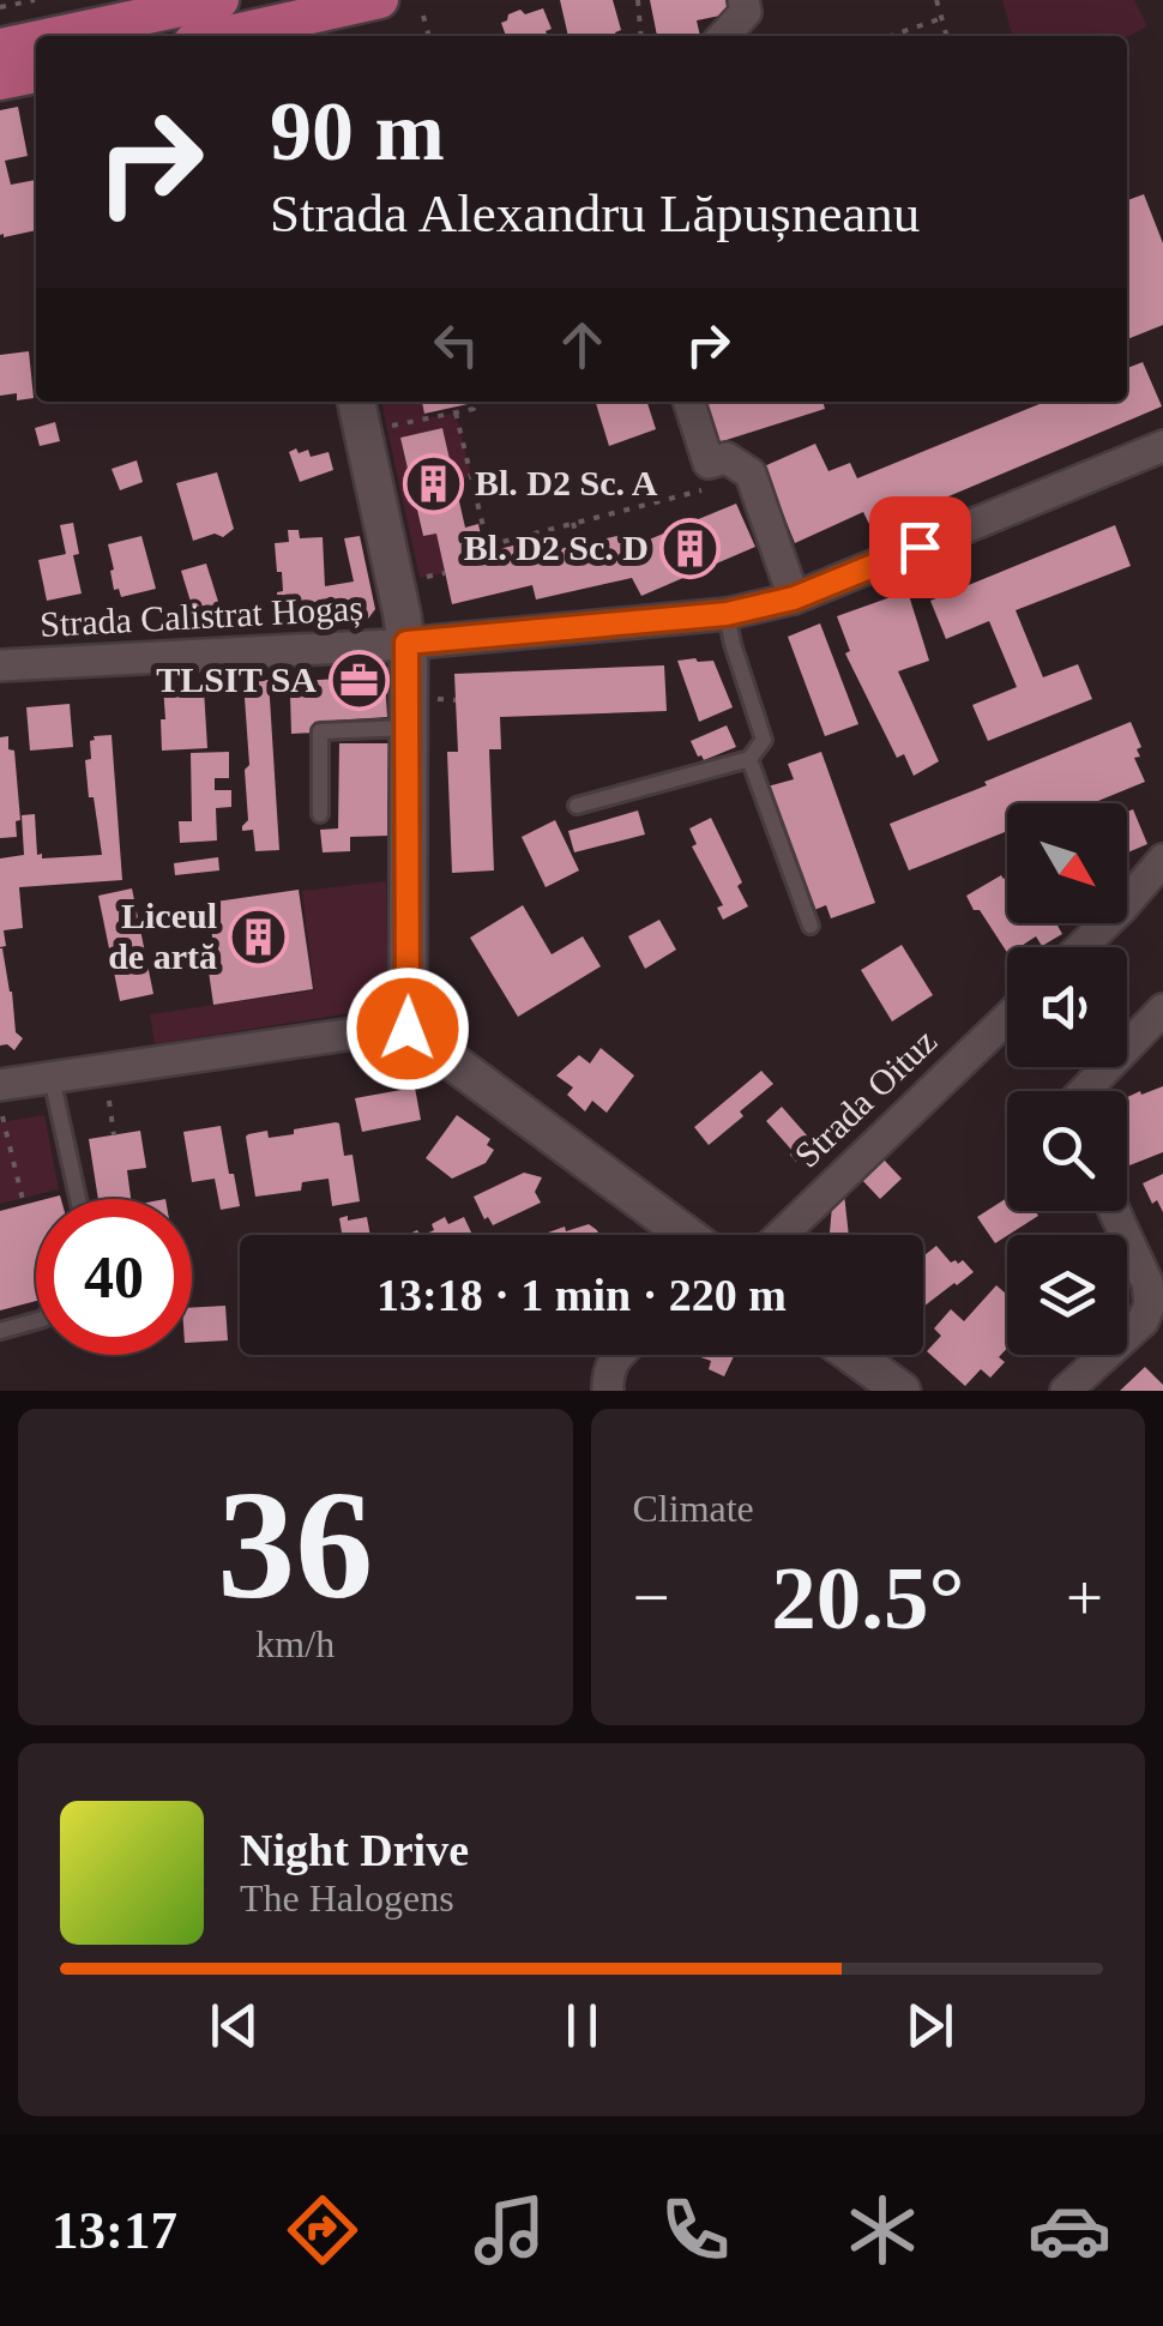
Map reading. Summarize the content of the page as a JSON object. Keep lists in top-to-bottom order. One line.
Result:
{"streets":{"street":["Strada Calistrat Hogaș","Strada Oituz"]},"places":{"building":["Bl. D2 Sc. A","Bl. D2 Sc. D","Liceul de artă"],"office":["TLSIT SA"]},"north":"bottom right","page":{"turn":["90 m","Strada Alexandru Lăpușneanu"],"limit":"40","trip":"13:18 · 1 min · 220 m","tile":[["36","km/h"],"Climate"],"heat":["−","20.5°","+"],"song":["Night Drive","The Halogens"],"tabs":"13:17"}}
